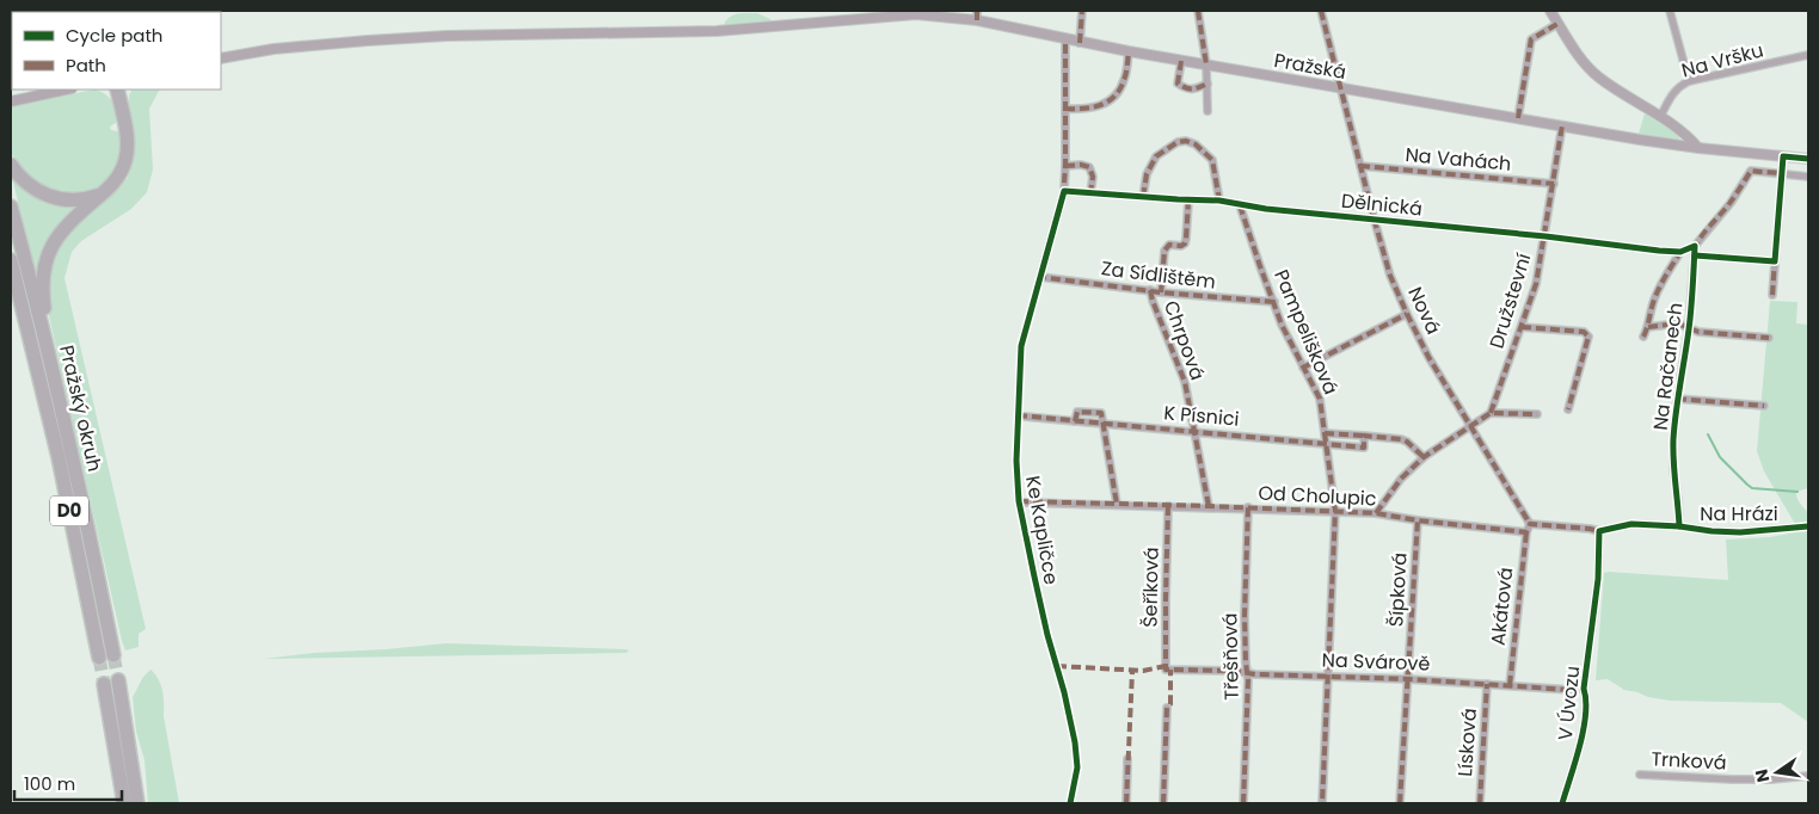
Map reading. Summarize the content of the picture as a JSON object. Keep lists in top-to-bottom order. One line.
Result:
{"streets":{"highway":["Pražský okruh","D0"],"street":["Na Vršku","Pražská","Na Vahách","Dělnická","Za Sídlištěm","Družstevní","Nová","Pampelišková","Chrpová","Na Račanech","K Písnici","Od Cholupic","Na Hrázi","Šeříková","Šípková","Akátová","Třešňová","Na Svárově","V Úvozu","Lísková","Trnková"],"cycle path":["Ke Kapličce"]},"crossings":[["Pražská","Družstevní"],["Pražská","Nová"],["Na Vahách","Družstevní"],["Na Vahách","Nová"],["Dělnická","Za Sídlištěm"],["Dělnická","Družstevní"],["Dělnická","Nová"],["Dělnická","Pampelišková"],["Dělnická","Na Račanech"],["Za Sídlištěm","Pampelišková"],["Za Sídlištěm","Chrpová"],["Pampelišková","K Písnici"],["Pampelišková","Od Cholupic"],["Pampelišková","Na Svárově"],["Chrpová","K Písnici"],["Chrpová","Od Cholupic"],["Na Račanech","Na Hrázi"],["Od Cholupic","Šeříková"],["Od Cholupic","Šípková"],["Od Cholupic","Akátová"],["Od Cholupic","Třešňová"],["Na Hrázi","V Úvozu"],["Šeříková","Na Svárově"],["Šípková","Na Svárově"],["Akátová","Na Svárově"],["Třešňová","Na Svárově"],["Na Svárově","V Úvozu"],["Na Svárově","Lísková"]],"legend":["Cycle path","Path"],"scale_bar":"100 m","north":"left"}
